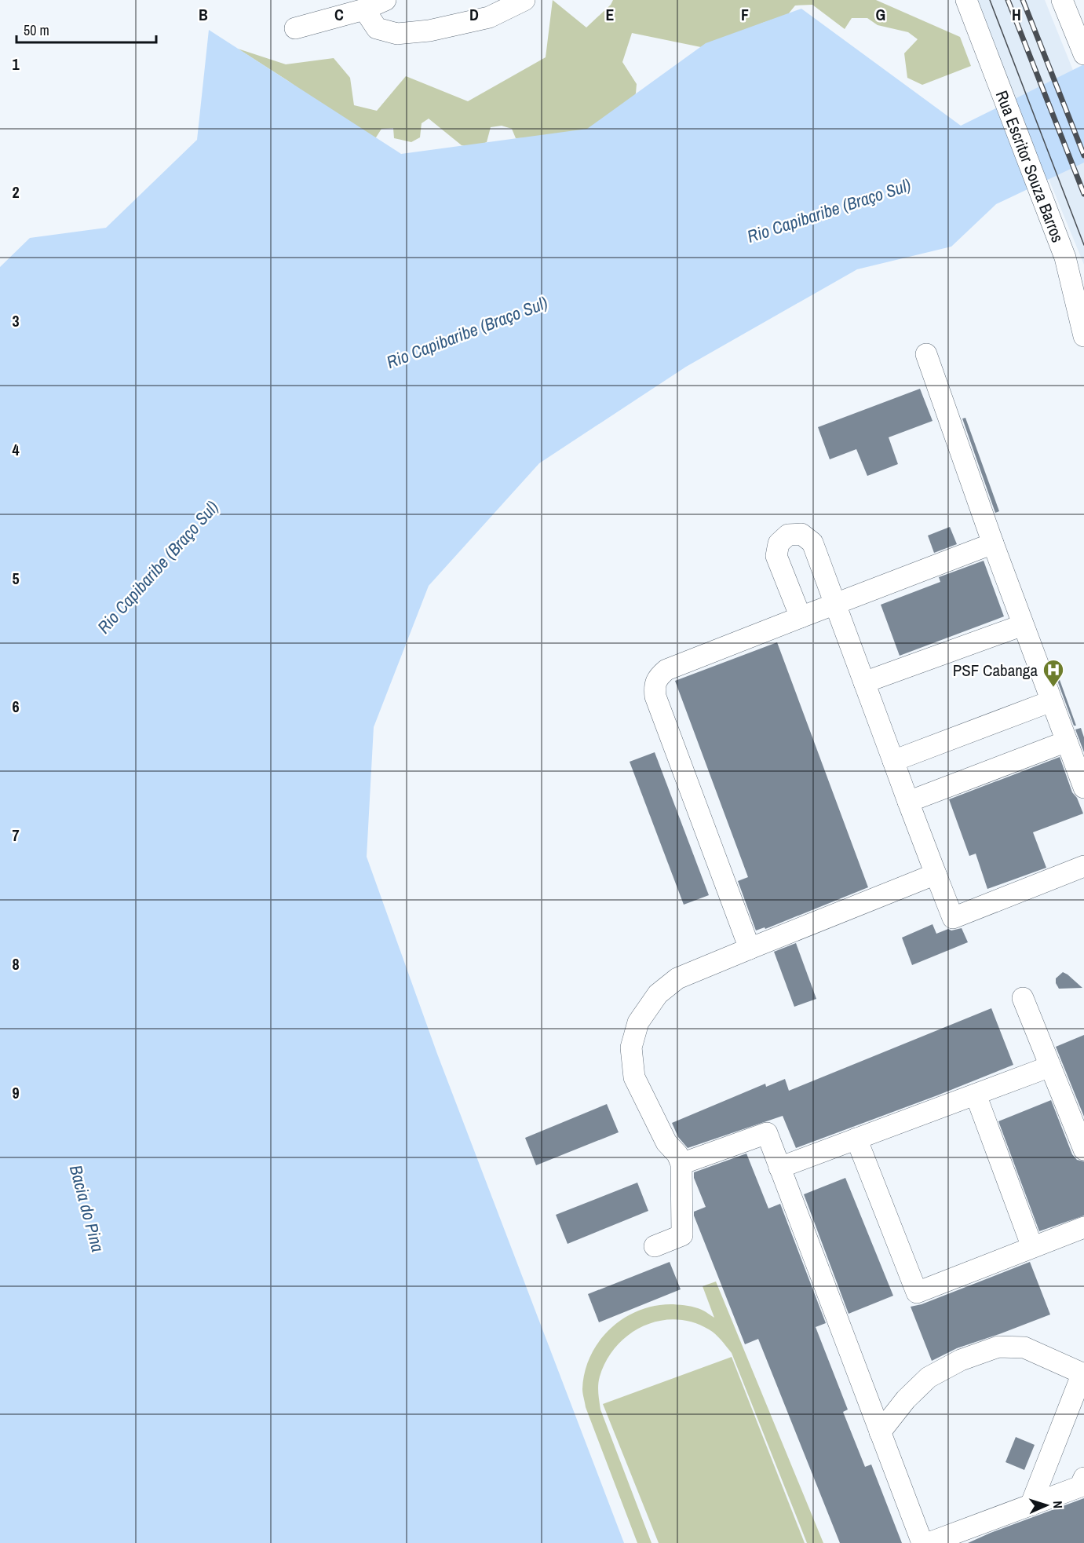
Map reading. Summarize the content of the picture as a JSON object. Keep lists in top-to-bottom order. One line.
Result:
{"streets":{"street":["Rua Escritor Souza Barros"]},"water":["Rio Capibaribe (Braço Sul)","Bacia do Pina"],"places":{"hospital":["PSF Cabanga"]},"scale_bar":"50 m","north":"right","grid":{"columns":["B","C","D","E","F","G","H"],"rows":["1","2","3","4","5","6","7","8","9"]}}
